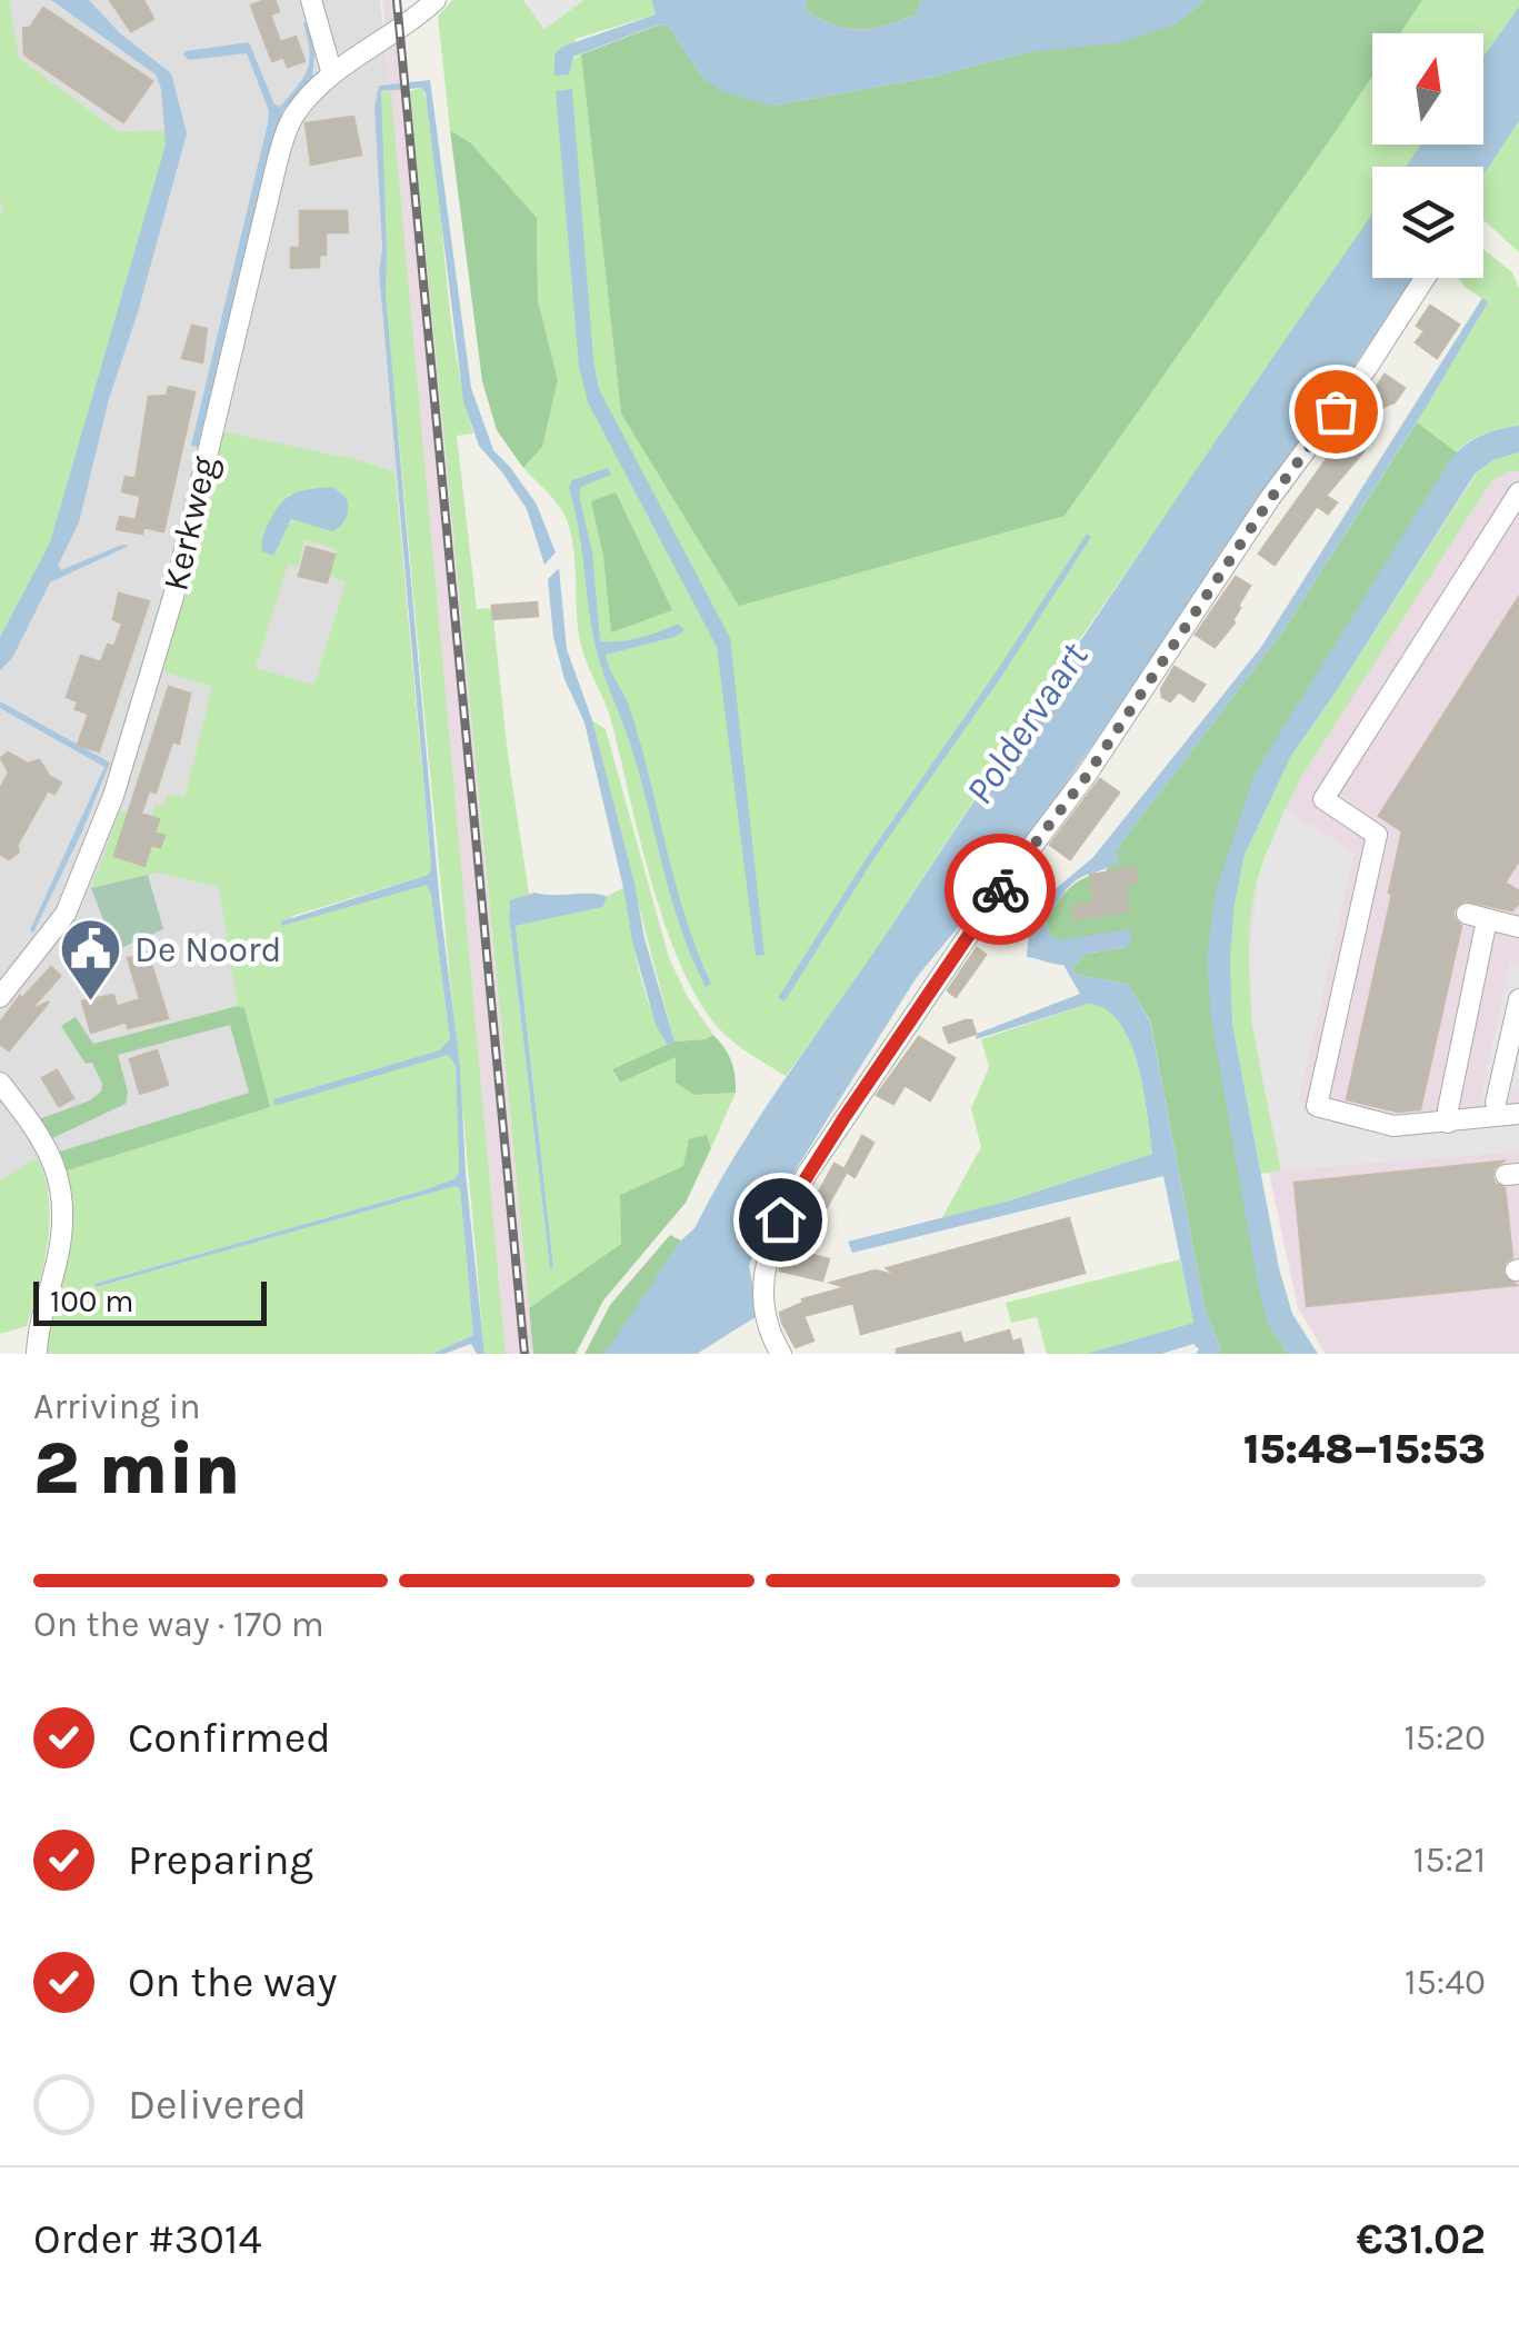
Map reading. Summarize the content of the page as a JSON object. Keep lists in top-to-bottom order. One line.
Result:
{"streets":{"street":["Kerkweg"]},"water":["Poldervaart"],"places":{"public building":["De Noord"]},"scale_bar":"100 m","north":"top","page":{"scale":"100 m","heading":["2 min","Arriving in","15:48–15:53"],"panel":["Order #3014","€31.02"],"bar":"On the way · 170 m","list":[["Confirmed","15:20"],["Preparing","15:21"],["On the way","15:40"],"Delivered"]}}
